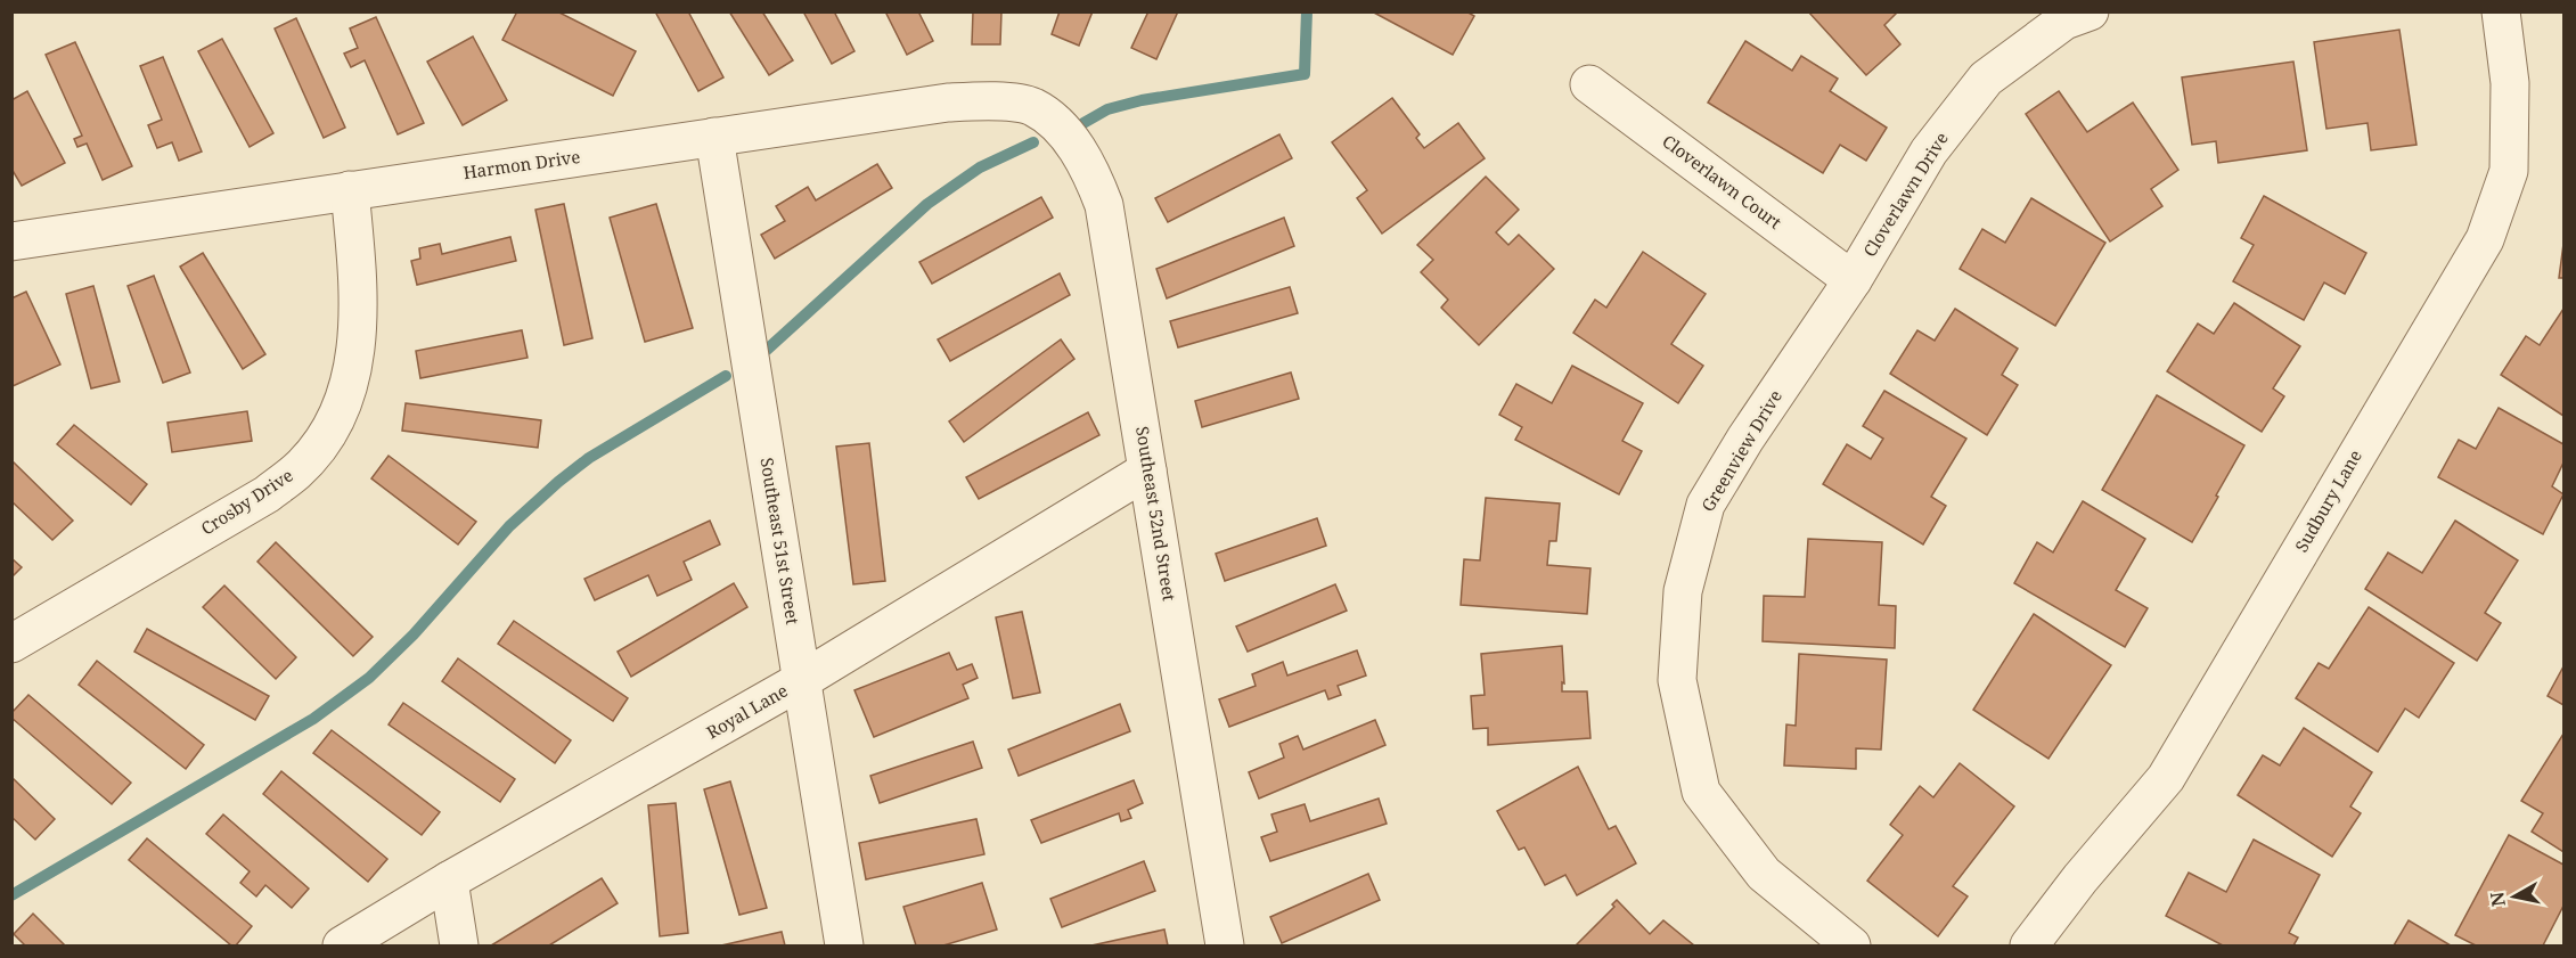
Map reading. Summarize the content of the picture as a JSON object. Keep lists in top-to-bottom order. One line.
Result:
{"streets":{"street":["Harmon Drive","Cloverlawn Court","Cloverlawn Drive","Greenview Drive","Sudbury Lane","Crosby Drive","Southeast 52nd Street","Southeast 51st Street","Royal Lane"]},"crossings":[["Harmon Drive","Crosby Drive"],["Harmon Drive","Southeast 52nd Street"],["Harmon Drive","Southeast 51st Street"],["Cloverlawn Court","Cloverlawn Drive"],["Cloverlawn Court","Greenview Drive"],["Cloverlawn Drive","Greenview Drive"],["Southeast 52nd Street","Royal Lane"],["Southeast 51st Street","Royal Lane"]],"north":"left"}
